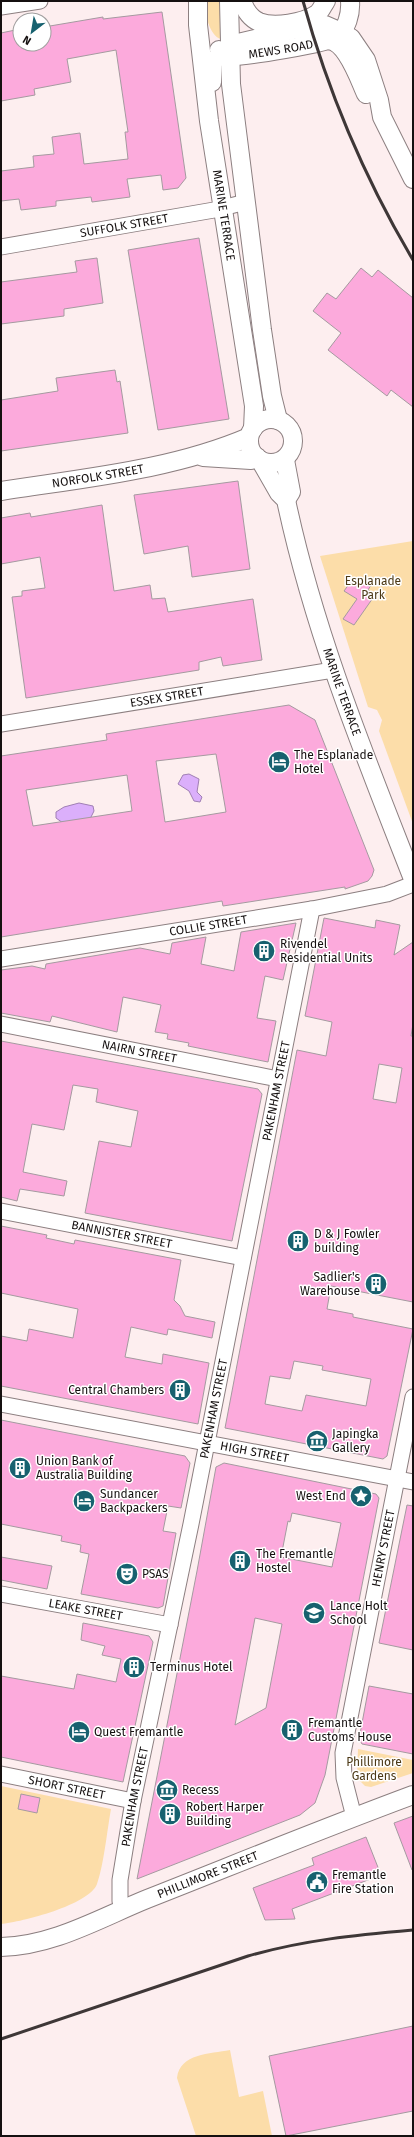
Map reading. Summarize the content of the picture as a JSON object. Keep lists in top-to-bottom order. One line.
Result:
{"streets":{"street":["MEWS ROAD","MARINE TERRACE","SUFFOLK STREET","NORFOLK STREET","ESSEX STREET","COLLIE STREET","NAIRN STREET","PAKENHAM STREET","BANNISTER STREET","HIGH STREET","HENRY STREET","LEAKE STREET","SHORT STREET","PHILLIMORE STREET"]},"crossings":[["MEWS ROAD","MARINE TERRACE"],["MARINE TERRACE","SUFFOLK STREET"],["MARINE TERRACE","NORFOLK STREET"],["MARINE TERRACE","ESSEX STREET"],["COLLIE STREET","PAKENHAM STREET"],["NAIRN STREET","PAKENHAM STREET"],["PAKENHAM STREET","BANNISTER STREET"],["PAKENHAM STREET","HIGH STREET"],["PAKENHAM STREET","LEAKE STREET"],["PAKENHAM STREET","SHORT STREET"],["PAKENHAM STREET","PHILLIMORE STREET"],["HIGH STREET","HENRY STREET"],["HENRY STREET","PHILLIMORE STREET"]],"parks":["Esplanade Park","Phillimore Gardens"],"places":{"hotel":["The Esplanade Hotel","Sundancer Backpackers","Quest Fremantle"],"building":["Rivendel Residential Units","D & J Fowler building","Sadlier's Warehouse","Central Chambers","Union Bank of Australia Building","The Fremantle Hostel","Terminus Hotel","Fremantle Customs House","Robert Harper Building"],"museum":["Japingka Gallery","Recess"],"place":["West End"],"theatre":["PSAS"],"school or university":["Lance Holt School"],"public building":["Fremantle Fire Station"]},"north":"bottom left"}
